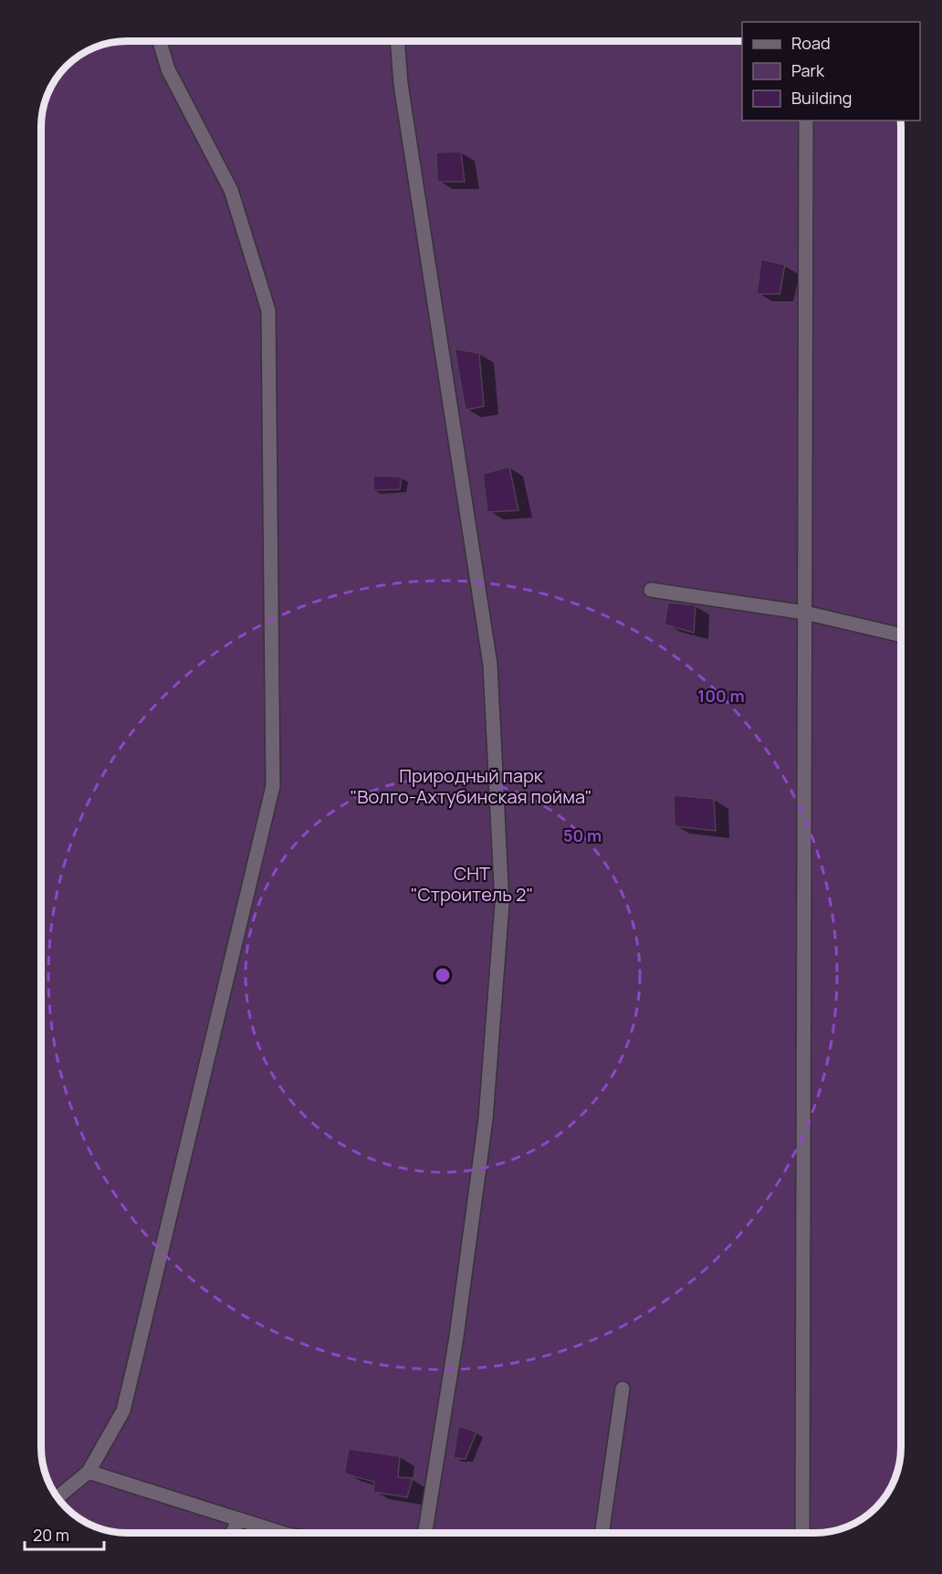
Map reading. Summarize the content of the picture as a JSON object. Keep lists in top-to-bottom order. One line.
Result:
{"parks":["Природный парк \"Волго-Ахтубинская пойма\"","СНТ \"Строитель 2\""],"legend":["Road","Park","Building"],"scale_bar":"20 m","rings":["100 m","50 m"]}
